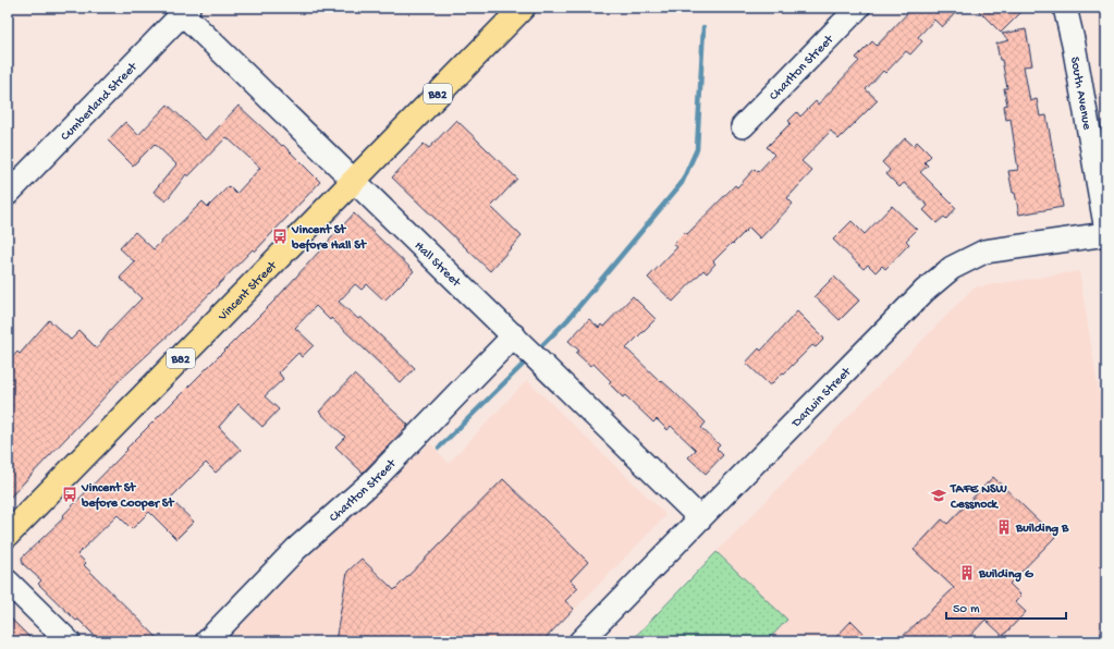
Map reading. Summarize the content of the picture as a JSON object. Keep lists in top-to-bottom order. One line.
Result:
{"streets":{"main road":["B82","Vincent Street"],"street":["Charlton Street","South Avenue","Cumberland Street","Hall Street","Darwin Street"]},"crossings":[["Charlton Street","Hall Street"],["Cumberland Street","Hall Street"],["Hall Street","Vincent Street"],["Hall Street","Darwin Street"]],"places":{"bus stop":["Vincent St before Hall St","Vincent St before Cooper St"],"school or university":["TAFE NSW Cessnock"],"building":["Building B","Building G"]},"scale_bar":"50 m"}
